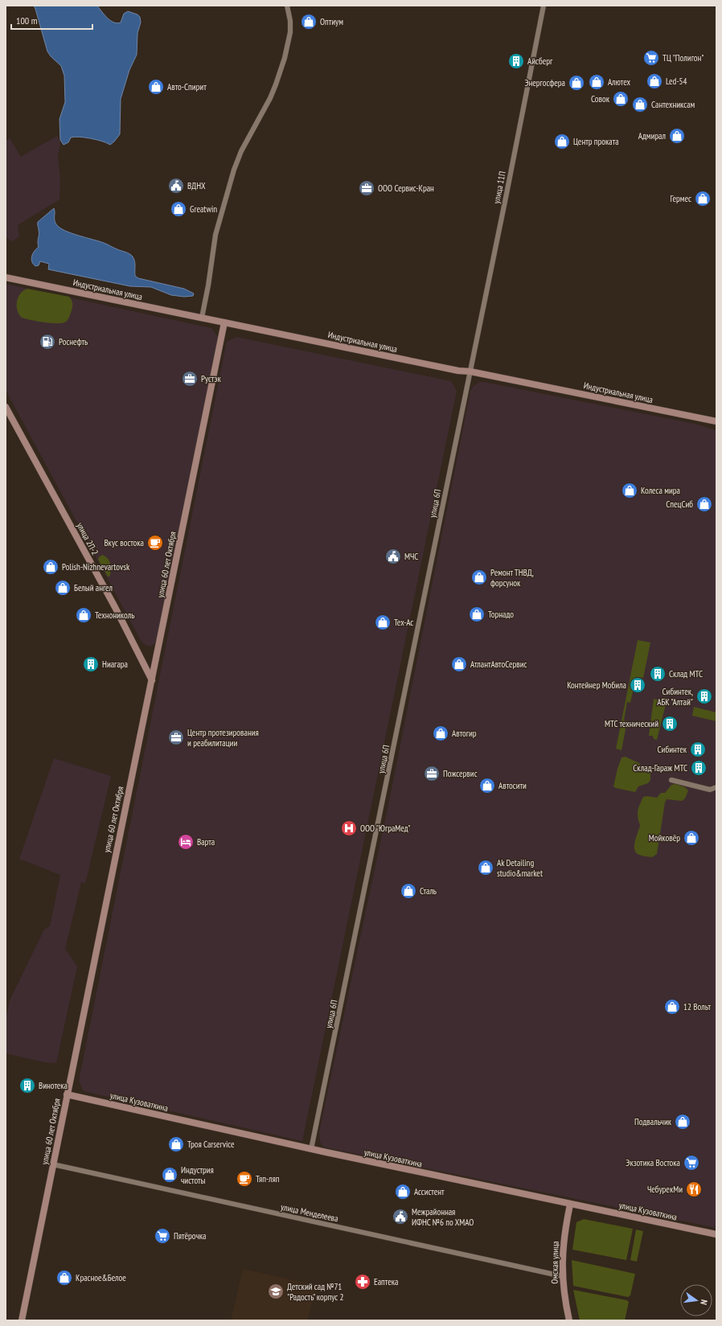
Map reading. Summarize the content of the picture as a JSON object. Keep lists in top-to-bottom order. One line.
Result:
{"streets":{"main road":["Индустриальная улица","улица 2П-2","улица 60 лет Октября","улица Кузоваткина","Омская улица"],"street":["улица 11П","улица 6П","улица Менделеева"]},"crossings":[["улица 11П","Индустриальная улица"],["улица 11П","улица 6П"],["Индустриальная улица","улица 6П"],["Индустриальная улица","улица 60 лет Октября"],["улица 6П","улица Кузоваткина"],["улица 2П-2","улица 60 лет Октября"],["улица 60 лет Октября","улица Кузоваткина"],["улица 60 лет Октября","улица Менделеева"],["улица Кузоваткина","Омская улица"],["улица Менделеева","Омская улица"]],"places":{"shop":["Оптиум","Led-54","Алютех","Энергосфера","Авто-Спирит","Совок","Сантехниксам","Адмирал","Центр проката","Гермес","Greatwin","Колеса мира","СпецСиб","Polish-Nizhnevartovsk","Ремонт ТНВД, форсунок","Белый ангел","Торнадо","Технониколь","Тех-Ас","АтлантАвтоСервис","Автогир","Автосити","Мойковёр","Ak Detailing studio&market","Сталь","12 Вольт","Подвальчик","Троя Carservice","Индустрия чистоты","Ассистент","Красное&Белое"],"supermarket":["ТЦ \"Полигон\"","Экзотика Востока","Пятёрочка"],"building":["Айсберг","Ниагара","Склад МТС","Контейнер Мобила","Сибинтек, АБК \"Алтай\"","МТС технический","Сибинтек","Склад-Гараж МТС","Винотека"],"public building":["ВДНХ","МЧС","Межрайонная ИФНС №6 по ХМАО"],"office":["ООО Сервис-Кран","Рустэк","Центр протезирования и реабилитации","Пожсервис"],"fuel station":["Роснефть"],"cafe":["Вкус востока","Тяп-ляп"],"hospital":["ООО \"ЮграМед\""],"hotel":["Варта"],"restaurant":["ЧебурекМи"],"pharmacy":["Еаптека"],"school or university":["Детский сад №71 \"Радость\" корпус 2"]},"scale_bar":"100 m","north":"right"}
